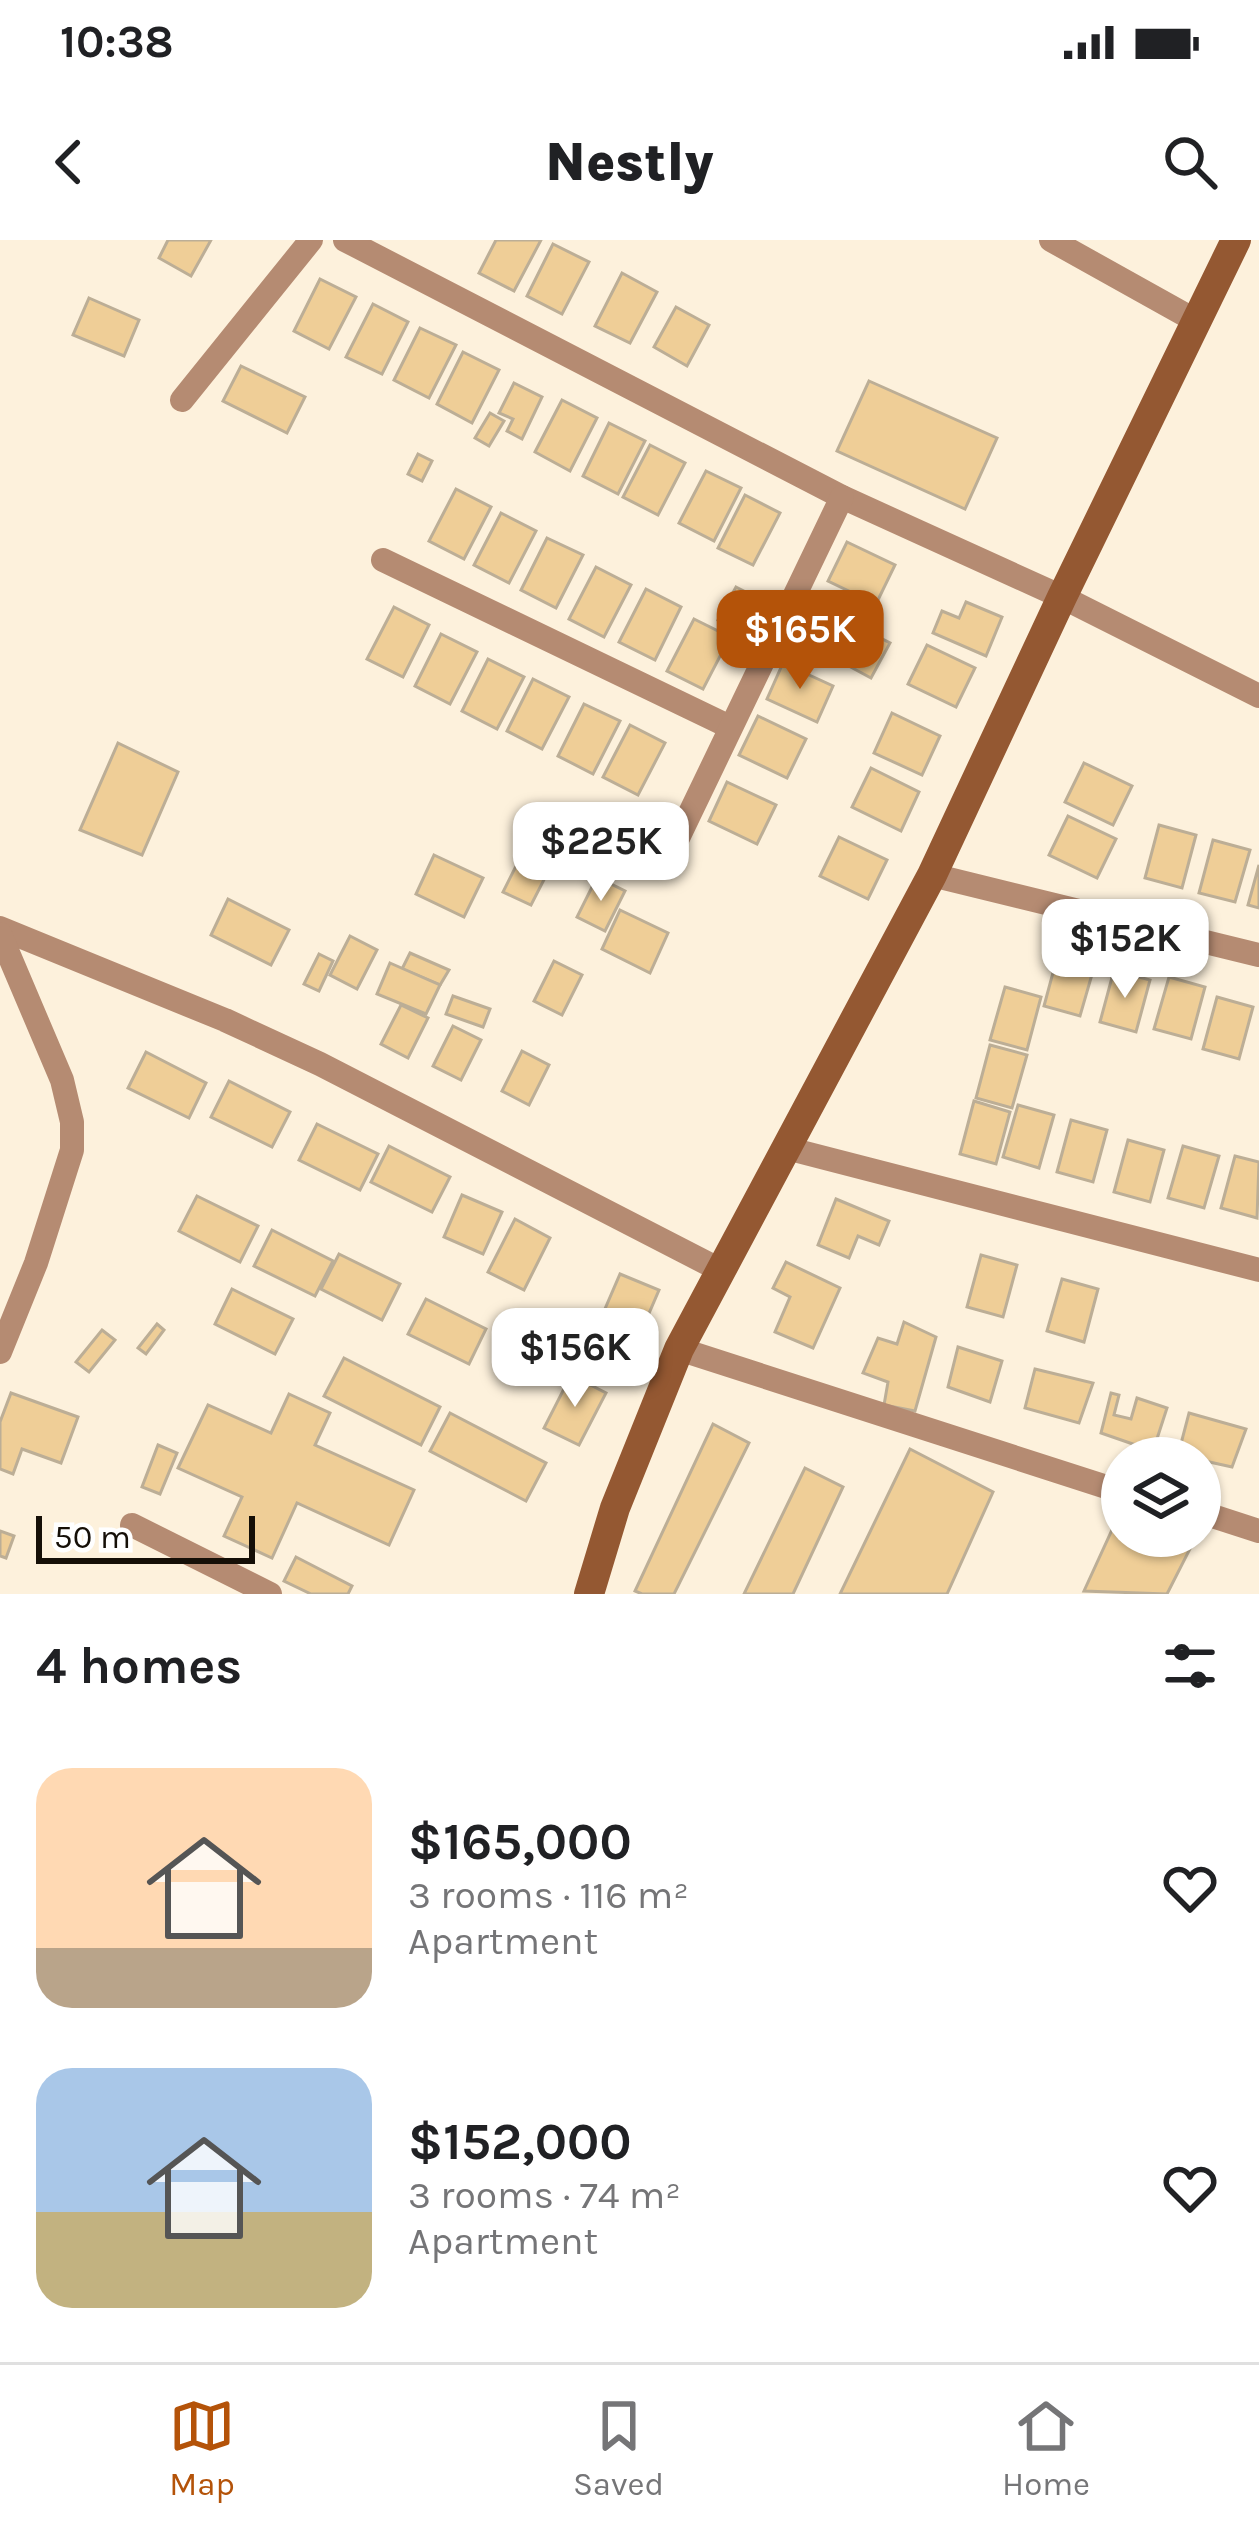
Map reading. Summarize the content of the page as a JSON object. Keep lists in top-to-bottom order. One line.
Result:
{"scale_bar":"50 m","page":{"status":"10:38","header":"Nestly","price":["$165K","$225K","$152K","$156K"],"scale":"50 m","heading":"4 homes","list":[{"name":"$165,000","note":"3 rooms · 116 m² · Apartment"},{"name":"$152,000","note":"3 rooms · 74 m² · Apartment"}],"tabs":["Map","Saved","Home"]}}
